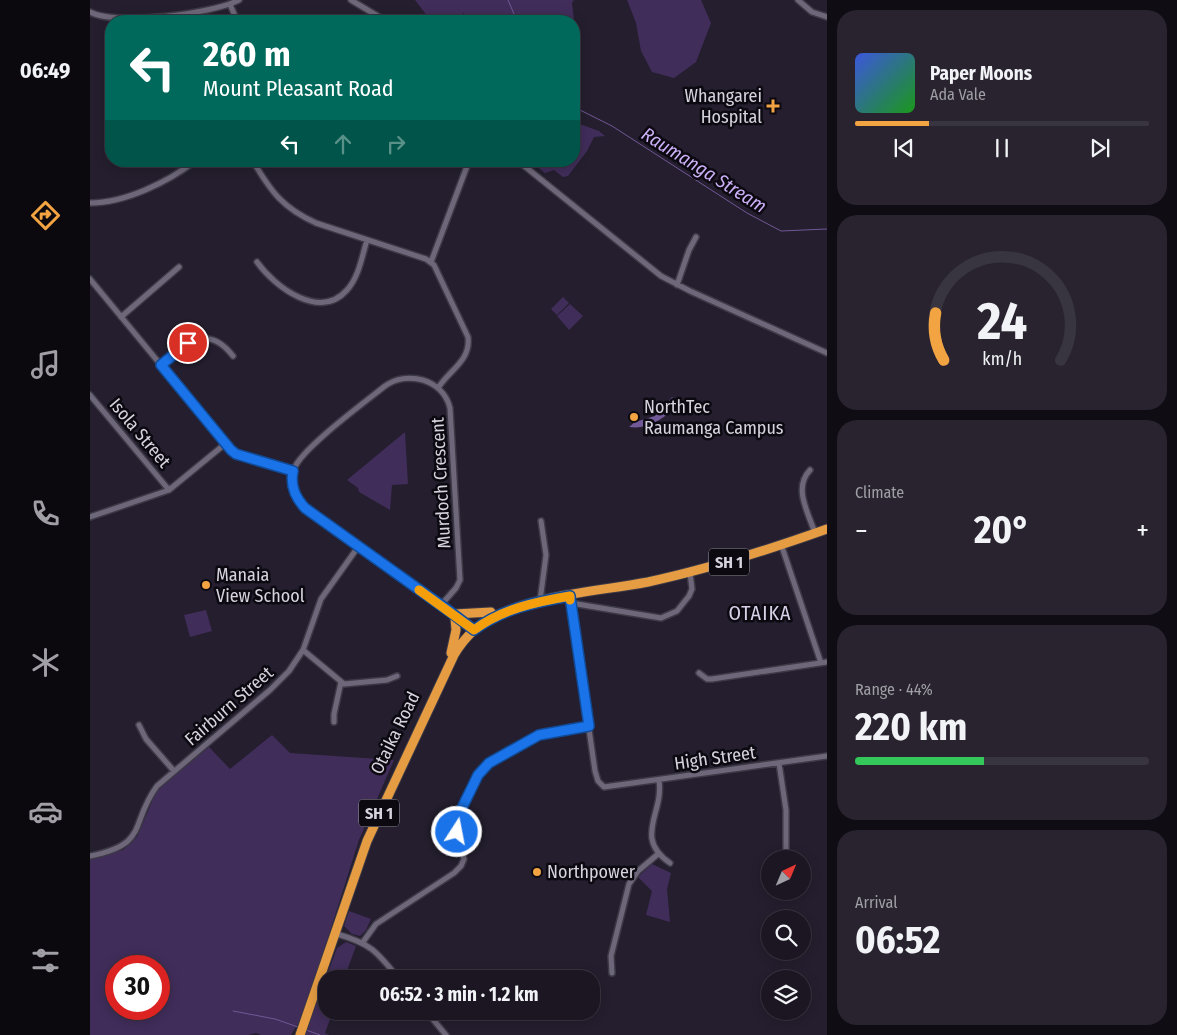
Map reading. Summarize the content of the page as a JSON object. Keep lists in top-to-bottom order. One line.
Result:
{"streets":{"highway":["SH 1","Otaika Road"],"street":["Isola Street","Murdoch Crescent","Fairburn Street","High Street"]},"districts":["OTAIKA"],"water":["Raumanga Stream"],"places":{"health":["Whangarei Hospital"],"other":["NorthTec Raumanga Campus","Manaia View School","Northpower"]},"north":"top right","page":{"tabs":"06:49","turn":["260 m","Mount Pleasant Road"],"song":["Paper Moons","Ada Vale"],"tile":["Climate",["Range · 44%","220 km"],["Arrival","06:52"]],"heat":["−","20°","+"],"limit":"30","trip":"06:52 · 3 min · 1.2 km","gauge":["24","km/h"]}}
